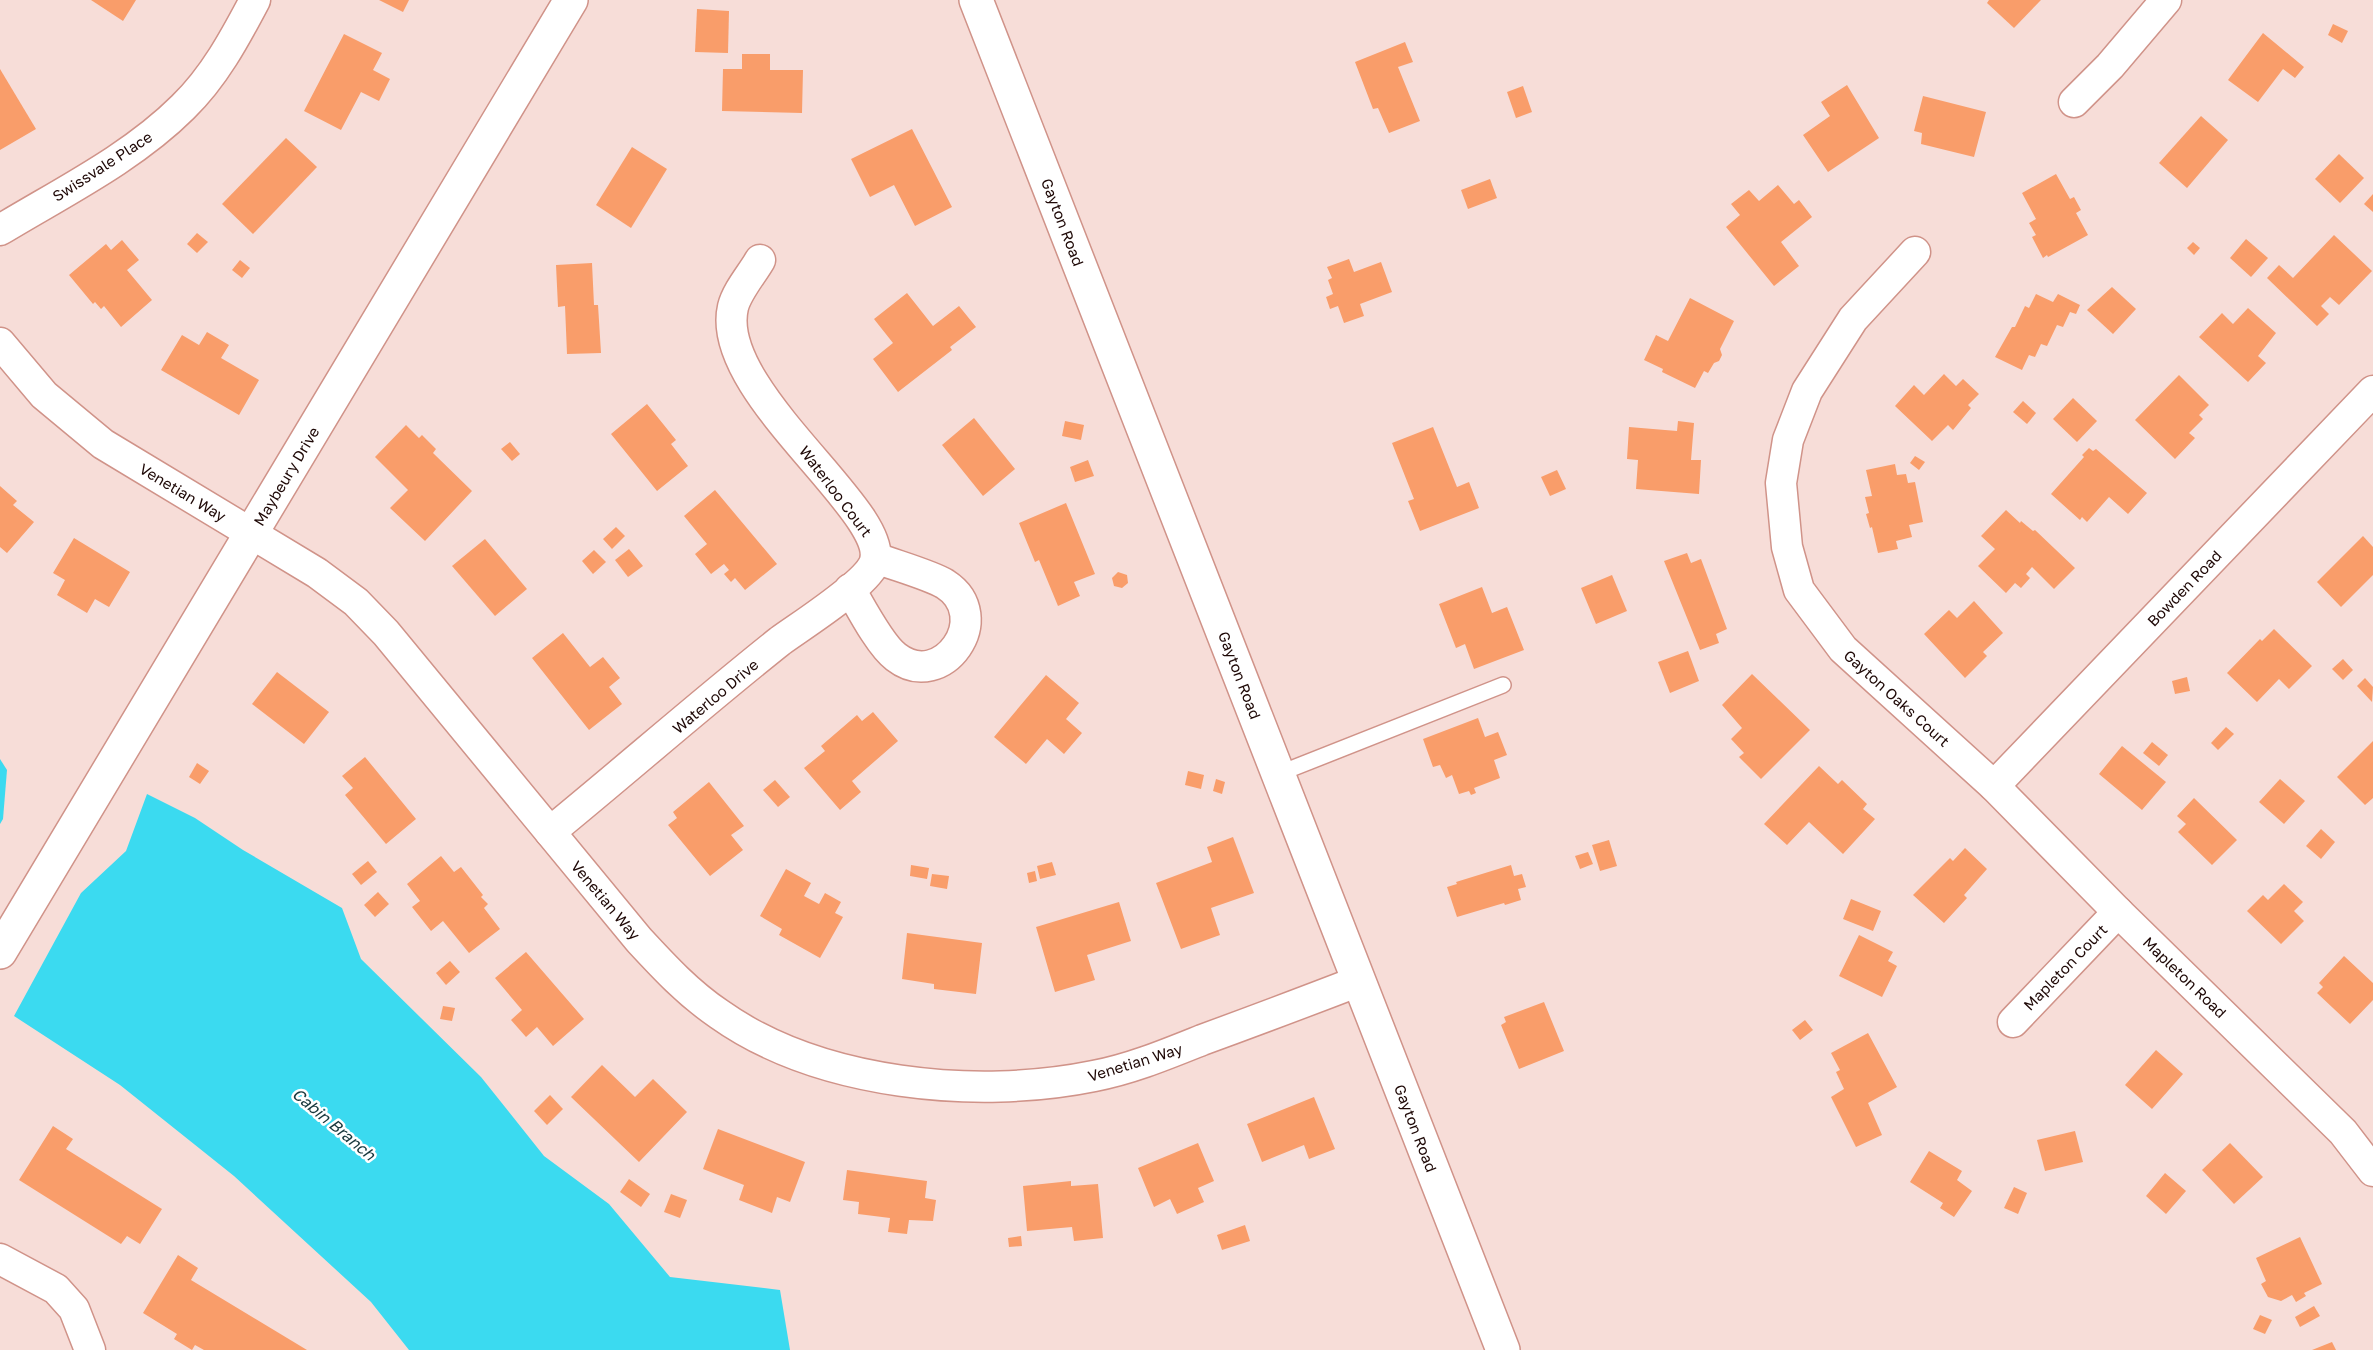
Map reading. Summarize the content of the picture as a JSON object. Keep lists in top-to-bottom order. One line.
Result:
{"streets":{"street":["Swissvale Place","Gayton Road","Maybeury Drive","Waterloo Court","Venetian Way","Bowden Road","Waterloo Drive","Gayton Oaks Court","Mapleton Court","Mapleton Road"]},"crossings":[["Gayton Road","Venetian Way"],["Maybeury Drive","Venetian Way"],["Waterloo Court","Waterloo Drive"],["Venetian Way","Waterloo Drive"],["Bowden Road","Gayton Oaks Court"],["Bowden Road","Mapleton Road"],["Gayton Oaks Court","Mapleton Road"],["Mapleton Court","Mapleton Road"]],"water":["Cabin Branch"]}
